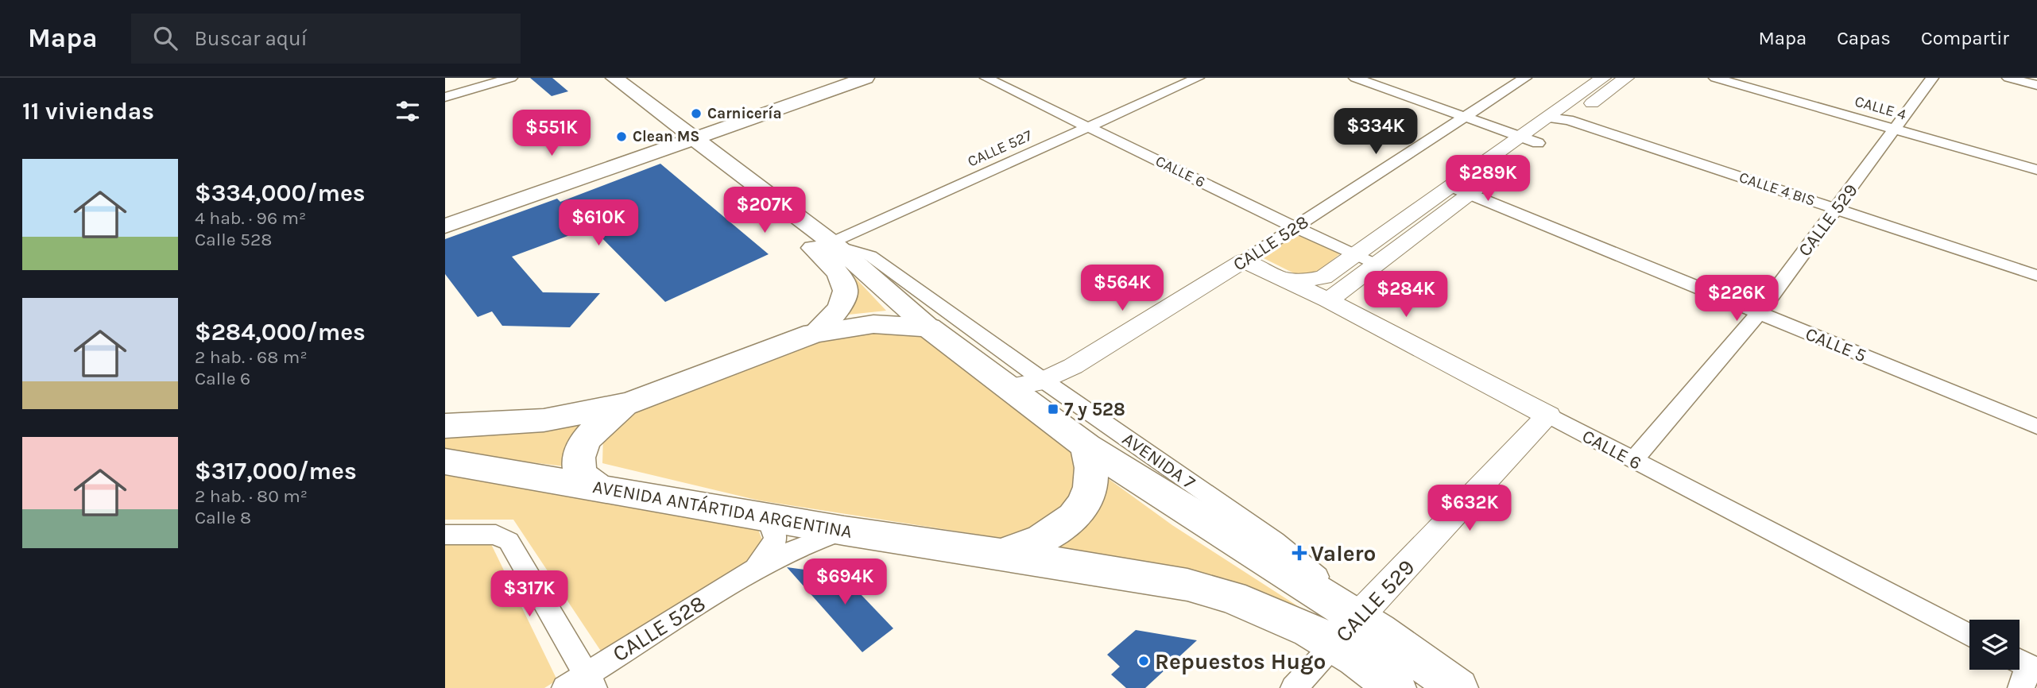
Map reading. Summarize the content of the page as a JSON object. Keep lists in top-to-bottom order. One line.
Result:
{"streets":{"main road":["AVENIDA 7","AVENIDA ANTÁRTIDA ARGENTINA"],"street":["CALLE 4","CALLE 527","CALLE 6","CALLE 4 BIS","CALLE 529","CALLE 528","CALLE 5"]},"crossings":[["CALLE 4","CALLE 529"],["CALLE 527","CALLE 6"],["CALLE 527","AVENIDA 7"],["CALLE 6","CALLE 529"],["CALLE 6","CALLE 528"],["CALLE 4 BIS","CALLE 529"],["CALLE 529","CALLE 5"],["CALLE 529","AVENIDA 7"],["CALLE 528","AVENIDA 7"],["CALLE 528","AVENIDA ANTÁRTIDA ARGENTINA"],["AVENIDA 7","AVENIDA ANTÁRTIDA ARGENTINA"]],"places":{"other":["Carnicería","Clean MS","Repuestos Hugo"],"transit":["7 y 528"],"health":["Valero"]},"page":{"header":"Mapa","search":"Buscar aquí","nav":["Mapa","Capas","Compartir"],"heading":"11 viviendas","price":["$334K","$551K","$289K","$207K","$610K","$564K","$284K","$226K","$632K","$694K","$317K"],"list":[{"name":"$334,000/mes","note":"4 hab. · 96 m² · Calle 528"},{"name":"$284,000/mes","note":"2 hab. · 68 m² · Calle 6"},{"name":"$317,000/mes","note":"2 hab. · 80 m² · Calle 8"}]}}
